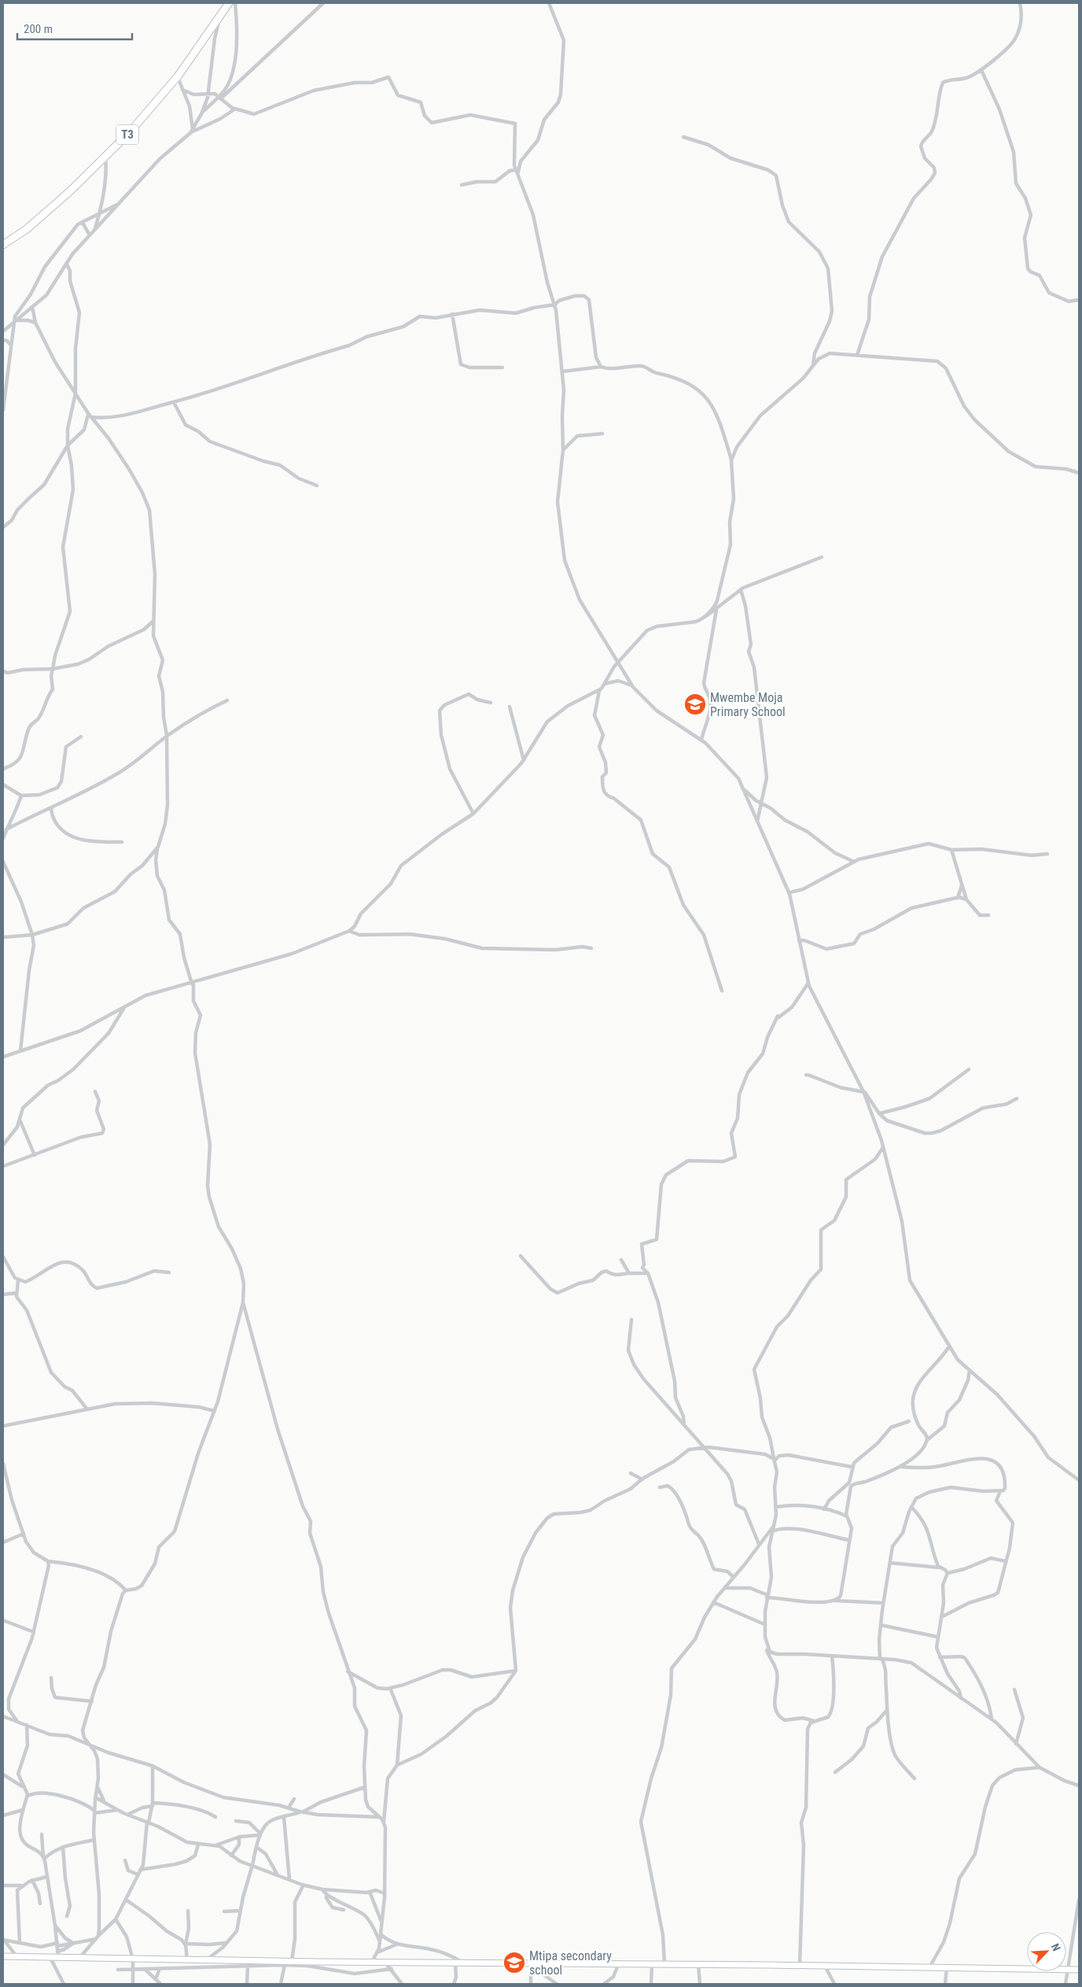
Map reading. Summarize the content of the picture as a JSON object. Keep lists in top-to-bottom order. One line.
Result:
{"streets":{"highway":["T3"]},"places":{"school or university":["Mwembe Moja Primary School","Mtipa secondary school"]},"scale_bar":"200 m","north":"top right"}
